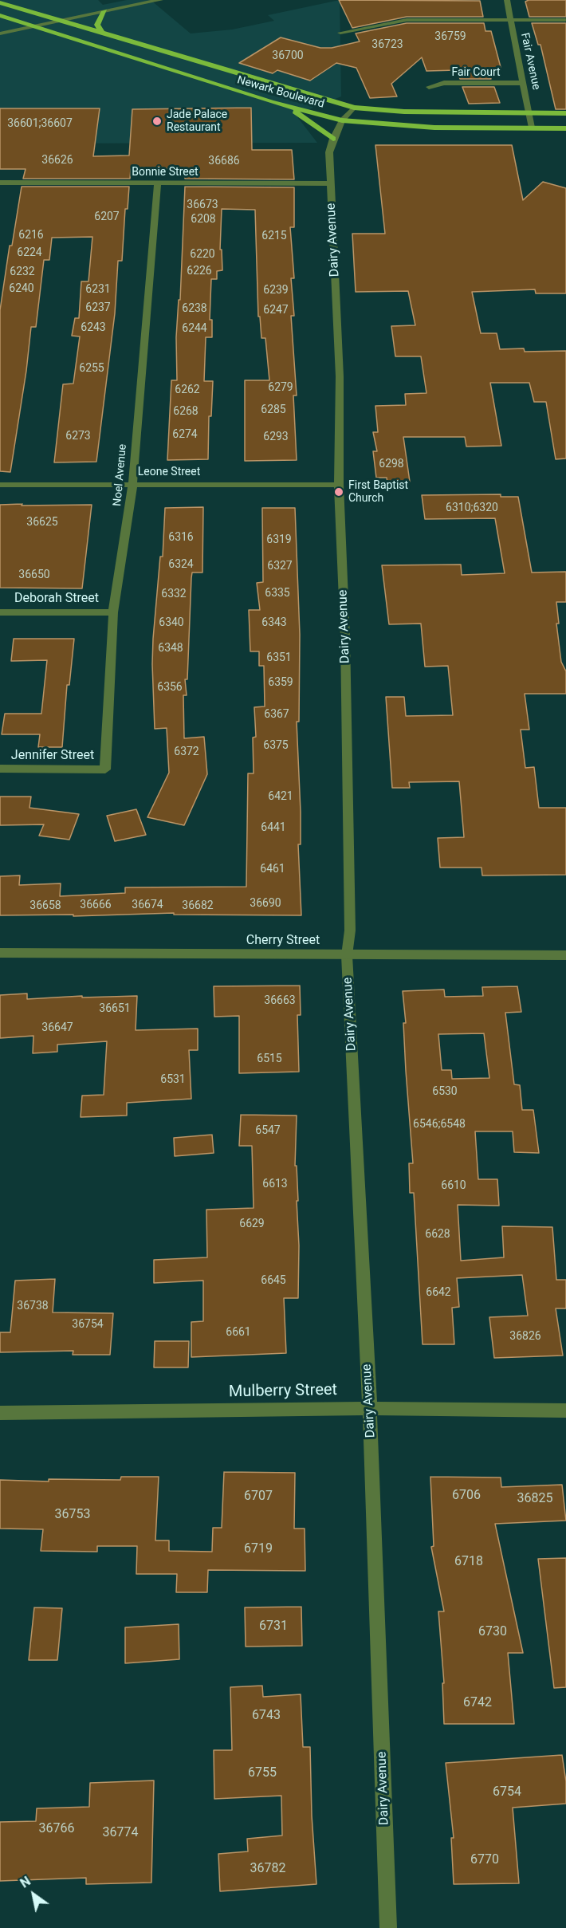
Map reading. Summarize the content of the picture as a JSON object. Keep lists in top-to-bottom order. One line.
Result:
{"streets":{"main road":["Newark Boulevard"],"street":["Fair Avenue","Fair Court","Bonnie Street","Dairy Avenue","Leone Street","Noel Avenue","Deborah Street","Jennifer Street","Cherry Street","Mulberry Street"]},"crossings":[["Fair Avenue","Fair Court"],["Fair Avenue","Newark Boulevard"],["Newark Boulevard","Dairy Avenue"],["Bonnie Street","Dairy Avenue"],["Bonnie Street","Noel Avenue"],["Dairy Avenue","Leone Street"],["Dairy Avenue","Cherry Street"],["Dairy Avenue","Mulberry Street"],["Leone Street","Noel Avenue"],["Noel Avenue","Deborah Street"],["Noel Avenue","Jennifer Street"]],"places":["Jade Palace Restaurant","First Baptist Church"],"house_numbers":["36759","36723","36700","36601;36607","36626","36686","36673","6207","6208","6216","6215","6224","6220","6226","6232","6240","6231","6239","6237","6238","6247","6243","6244","6255","6279","6262","6285","6268","6274","6273","6293","6298","6310;6320","36625","6316","6319","6324","6327","36650","6335","6332","6340","6343","6348","6351","6359","6356","6367","6375","6372","6421","6441","6461","36690","36666","36674","36658","36682","36663","36651","36647","6515","6531","6530","6546;6548","6547","6613","6610","6629","6628","6645","6642","36738","36754","6661","36826","6706","6707","36825","36753","6719","6718","6731","6730","6742","6743","6755","6754","36766","36774","6770","36782"],"north":"top left"}
